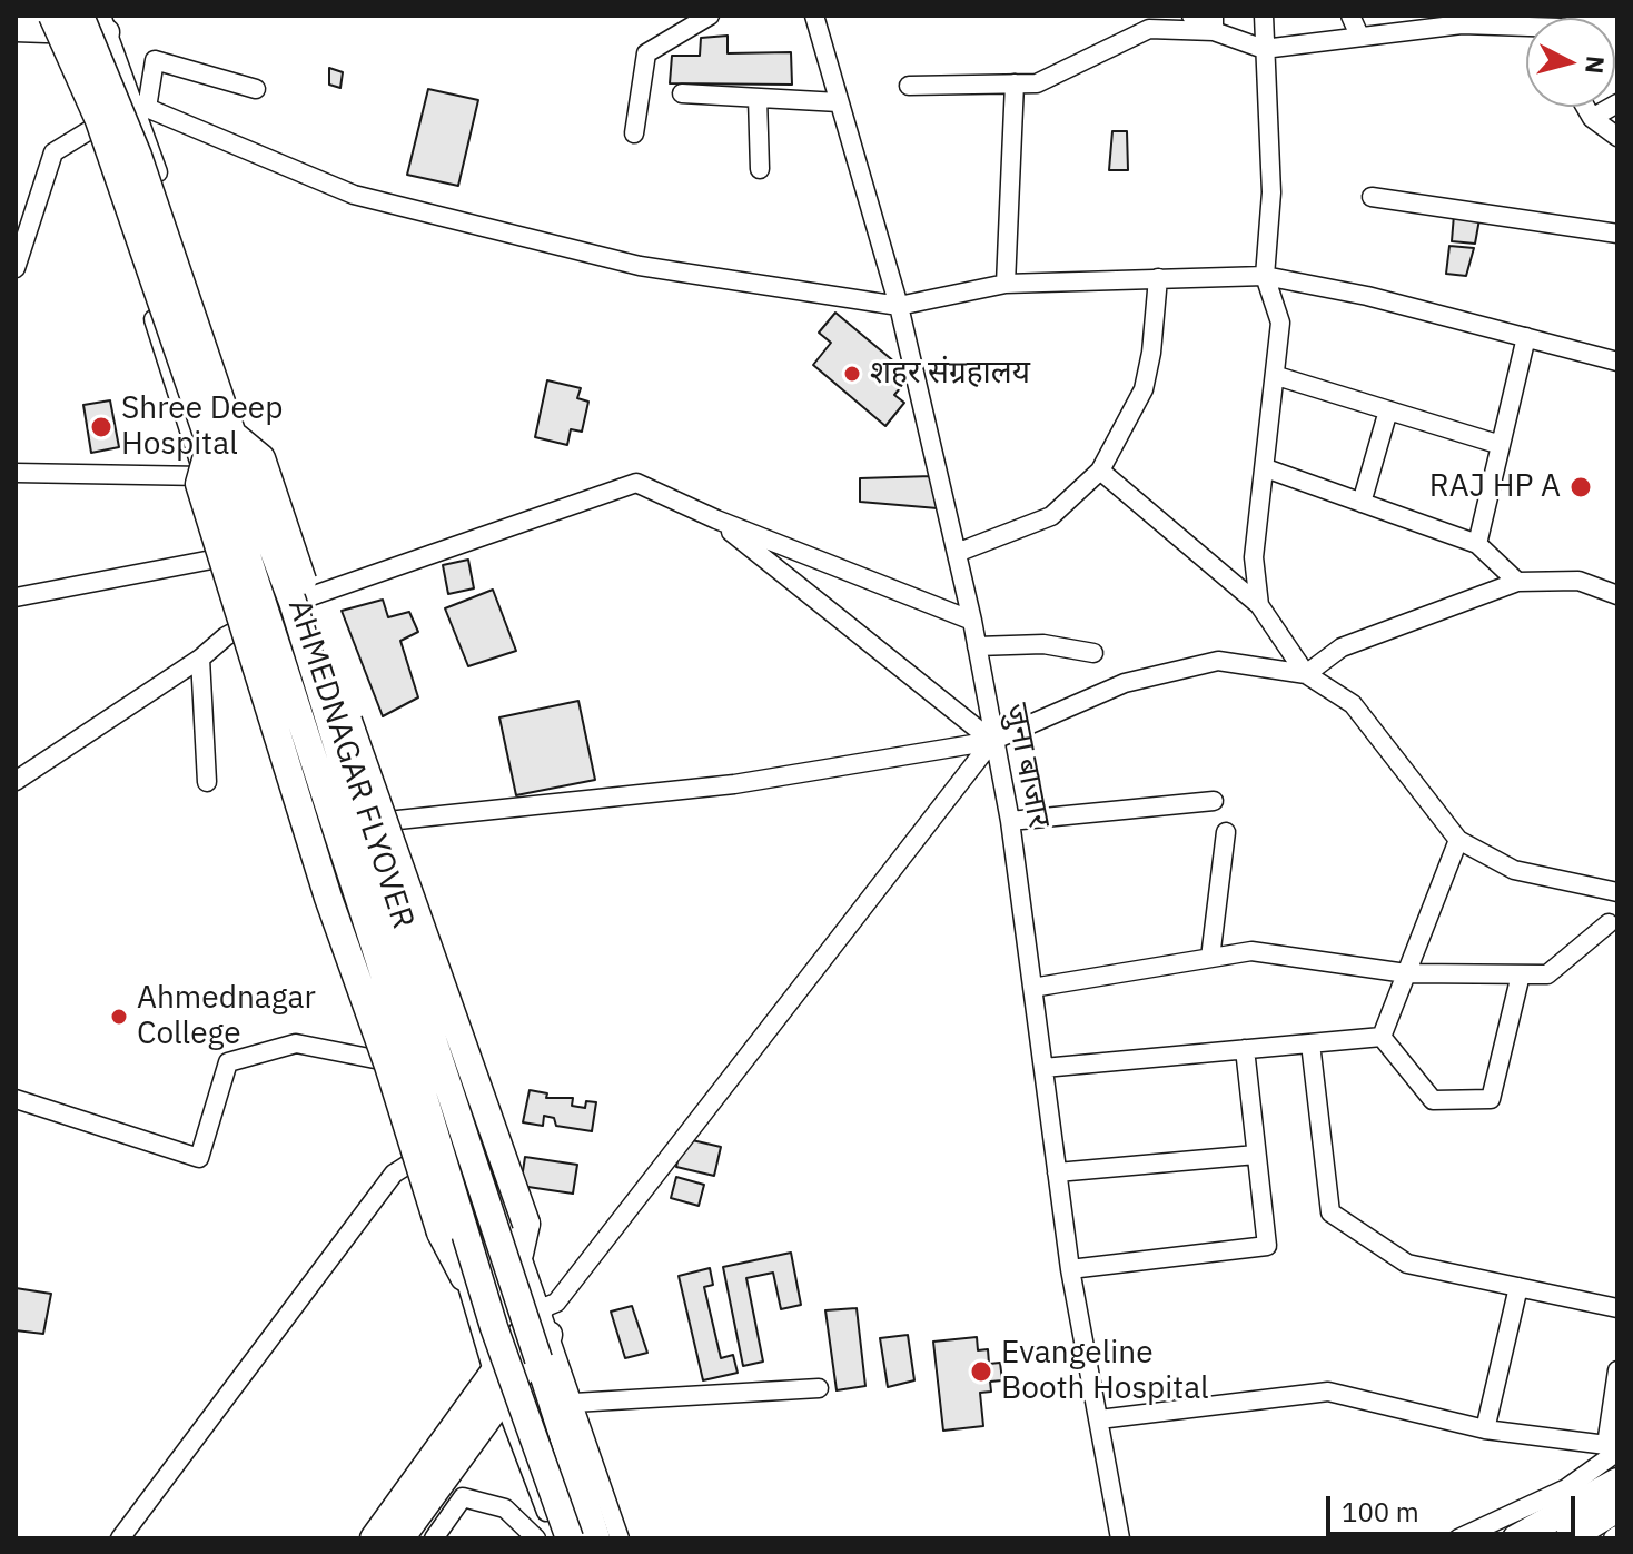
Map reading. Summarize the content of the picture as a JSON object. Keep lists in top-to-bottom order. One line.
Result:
{"streets":{"highway":["AHMEDNAGAR FLYOVER"],"street":["जुना बाजार"]},"places":["शहर संग्रहालय","Shree Deep Hospital","RAJ HP A","Ahmednagar College","Evangeline Booth Hospital"],"scale_bar":"100 m","north":"right"}
